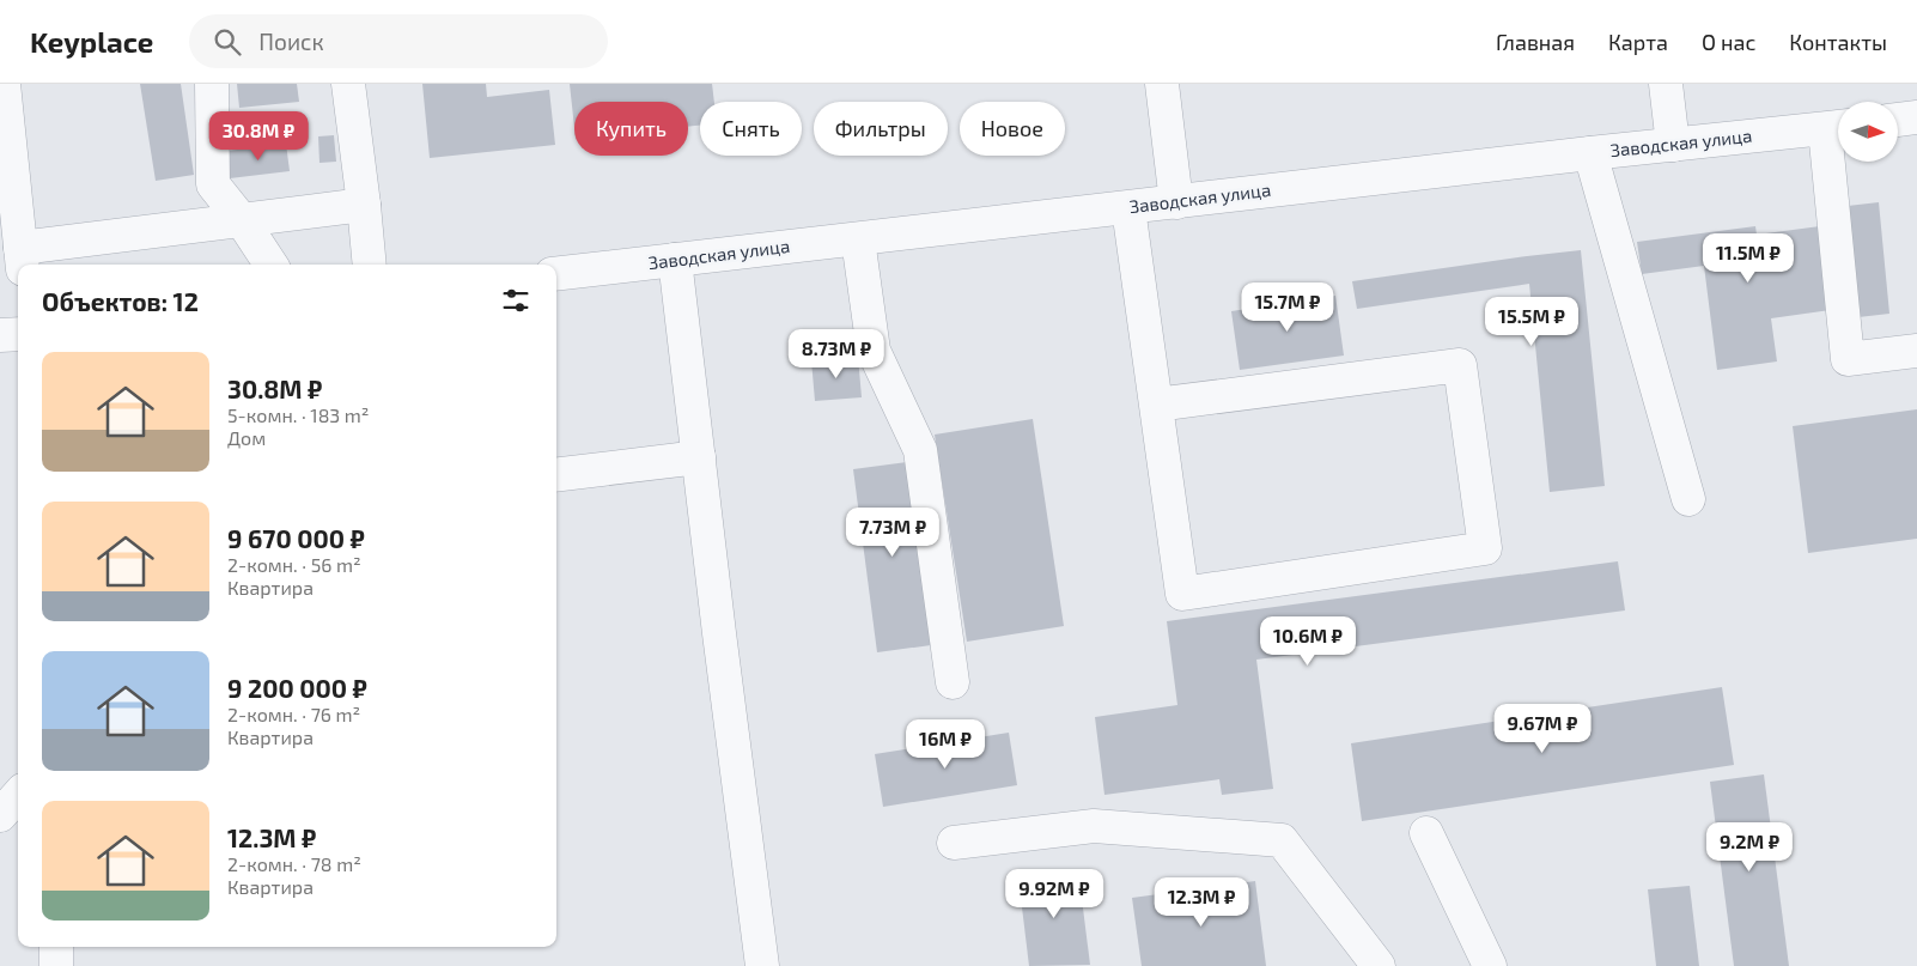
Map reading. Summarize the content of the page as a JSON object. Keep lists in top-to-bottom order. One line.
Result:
{"streets":{"street":["Заводская улица"]},"north":"right","page":{"header":"Keyplace","search":"Поиск","nav":["Главная","Карта","О нас","Контакты"],"chip":["Купить","Снять","Фильтры","Новое"],"price":["30.8M ₽","11.5M ₽","15.7M ₽","15.5M ₽","8.73M ₽","7.73M ₽","10.6M ₽","9.67M ₽","16M ₽","9.2M ₽","9.92M ₽","12.3M ₽"],"heading":"Объектов: 12","list":[{"name":"30.8M ₽","note":"5-комн. · 183 m² · Дом"},{"name":"9 670 000 ₽","note":"2-комн. · 56 m² · Квартира"},{"name":"9 200 000 ₽","note":"2-комн. · 76 m² · Квартира"},{"name":"12.3M ₽","note":"2-комн. · 78 m² · Квартира"}]}}
